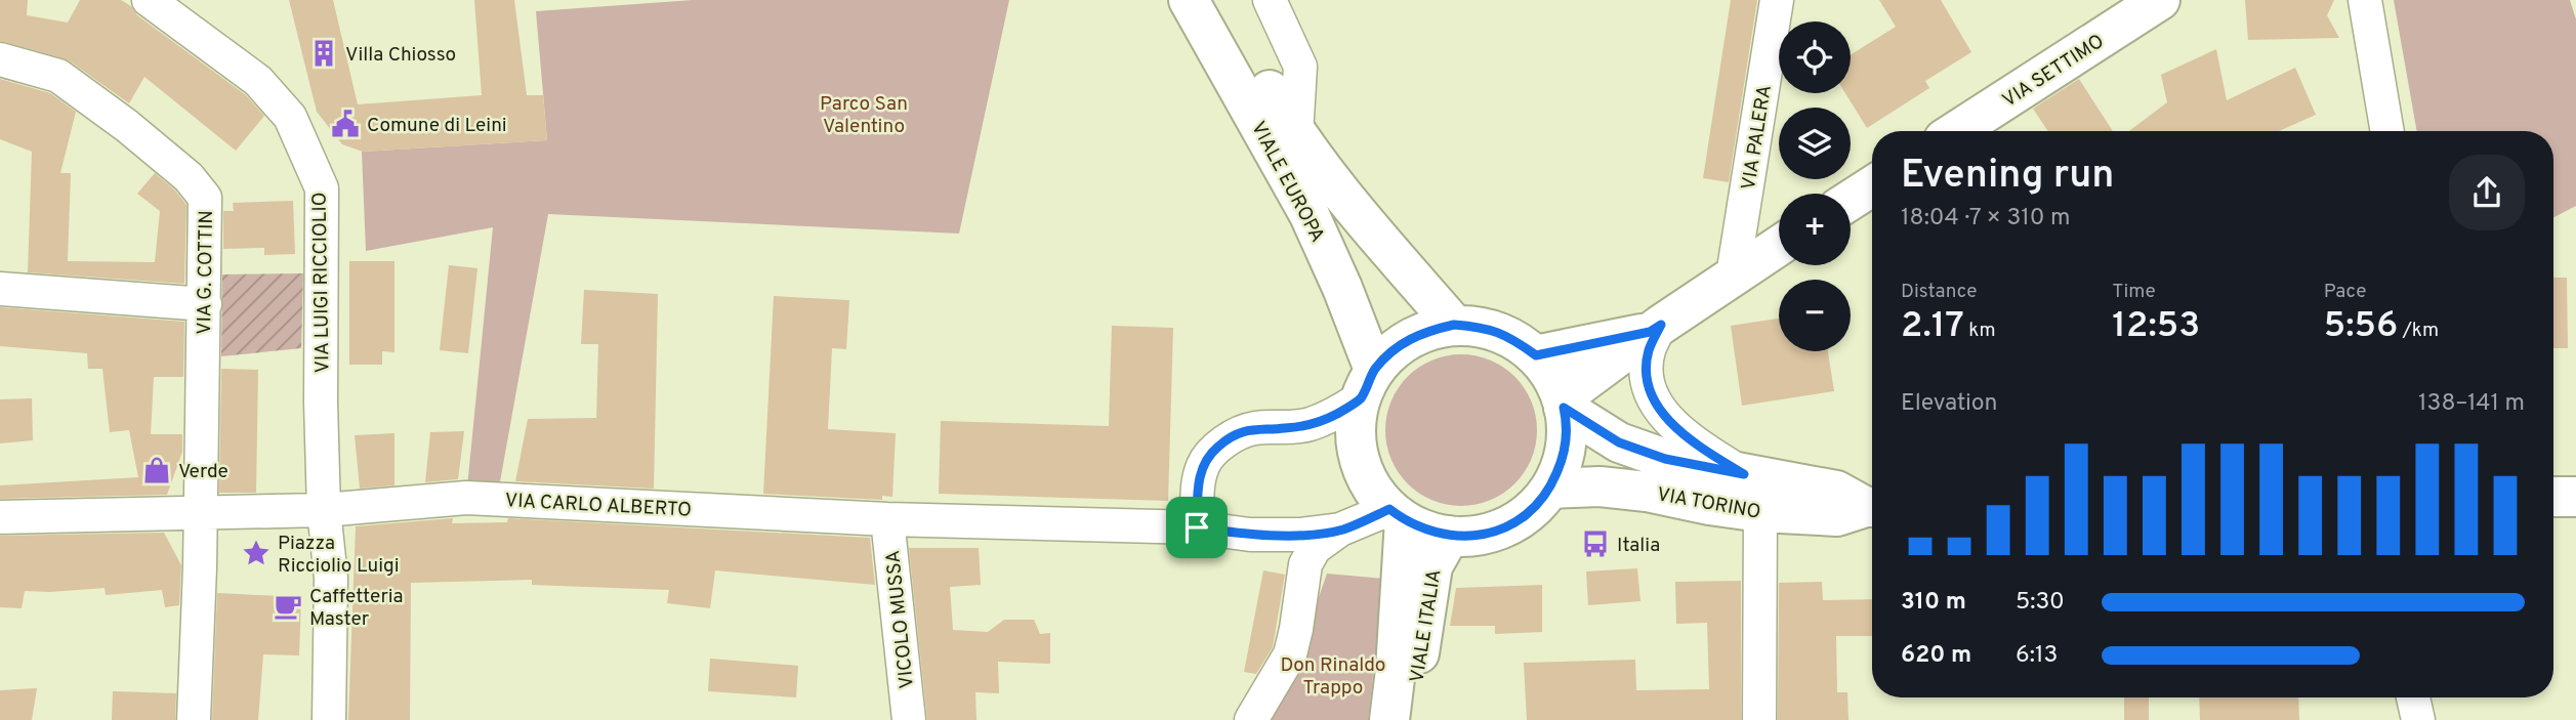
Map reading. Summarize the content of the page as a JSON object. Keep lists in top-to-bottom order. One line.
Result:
{"streets":{"main road":["VIA SETTIMO","VIALE EUROPA","VIA TORINO","VIALE ITALIA"],"street":["VIA PALERA","VIA G. COTTIN","VIA LUIGI RICCIOLIO","VIA CARLO ALBERTO","VICOLO MUSSA"]},"crossings":[["VIALE EUROPA","VIA TORINO"],["VIALE EUROPA","VIA CARLO ALBERTO"],["VIALE EUROPA","VIALE ITALIA"],["VIA G. COTTIN","VIA CARLO ALBERTO"],["VIA LUIGI RICCIOLIO","VIA CARLO ALBERTO"],["VIA TORINO","VIA CARLO ALBERTO"],["VIA TORINO","VIALE ITALIA"],["VIA CARLO ALBERTO","VICOLO MUSSA"],["VIA CARLO ALBERTO","VIALE ITALIA"]],"parks":["Parco San Valentino","Don Rinaldo Trappo"],"places":{"building":["Villa Chiosso"],"public building":["Comune di Leini"],"shop":["Verde"],"bus stop":["Italia"],"place":["Piazza Ricciolio Luigi"],"cafe":["Caffetteria Master"]},"page":{"map_buttons":["+","−"],"heading":["Evening run","18:04 · 7 × 310 m"],"stats":[["Distance","2.17 km"],["Time","12:53"],["Pace","5:56 /km"]],"chart":["Elevation","138–141 m"],"list":[{"name":"310 m","note":"5:30"},{"name":"620 m","note":"6:13"}]}}
